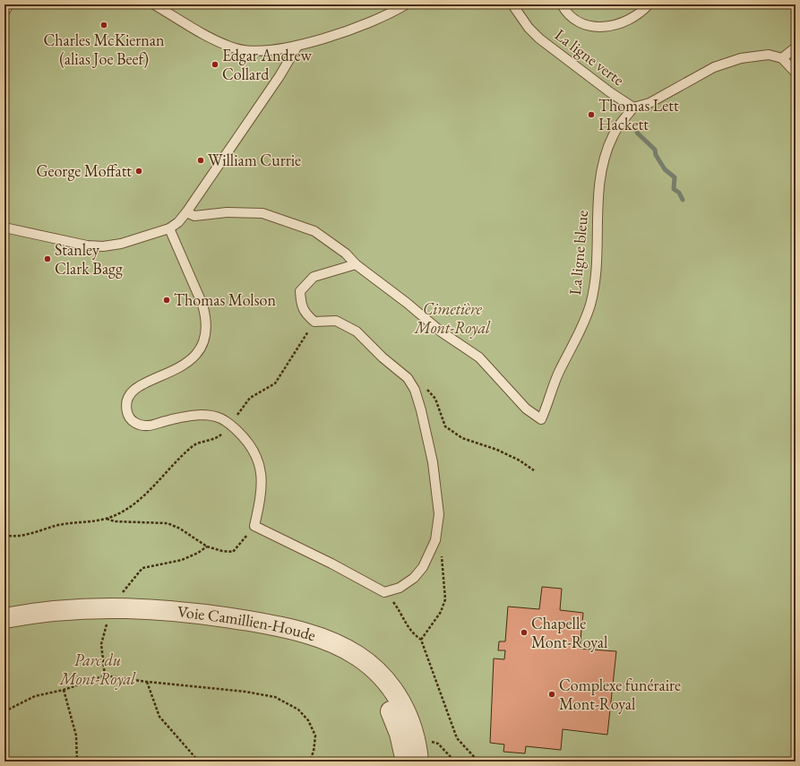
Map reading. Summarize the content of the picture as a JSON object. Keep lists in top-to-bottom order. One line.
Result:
{"streets":{"street":["Voie Camillien-Houde"],"lane":["La ligne verte","La ligne bleue"]},"crossings":[["La ligne verte","La ligne bleue"]],"parks":["Cimetière Mont-Royal","Parc du Mont-Royal"],"places":["Charles McKiernan (alias Joe Beef)","Edgar Andrew Collard","Thomas Lett Hackett","William Currie","George Moffatt","Stanley Clark Bagg","Thomas Molson","Chapelle Mont-Royal","Complexe funéraire Mont-Royal"]}
